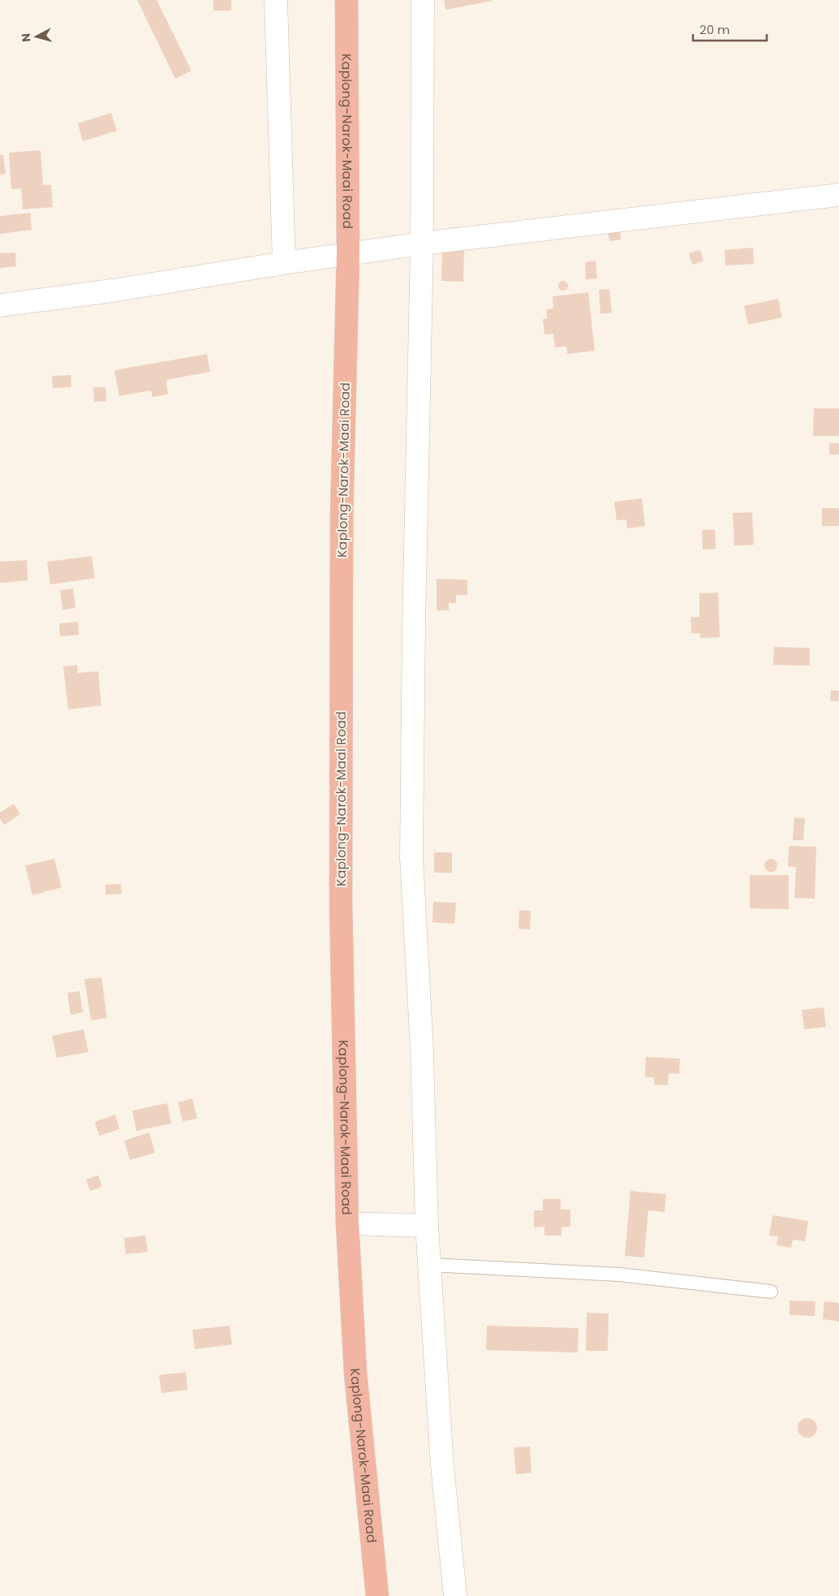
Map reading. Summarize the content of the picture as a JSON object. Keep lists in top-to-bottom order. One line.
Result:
{"streets":{"highway":["Kaplong-Narok-Maai Road"]},"scale_bar":"20 m","north":"left"}
